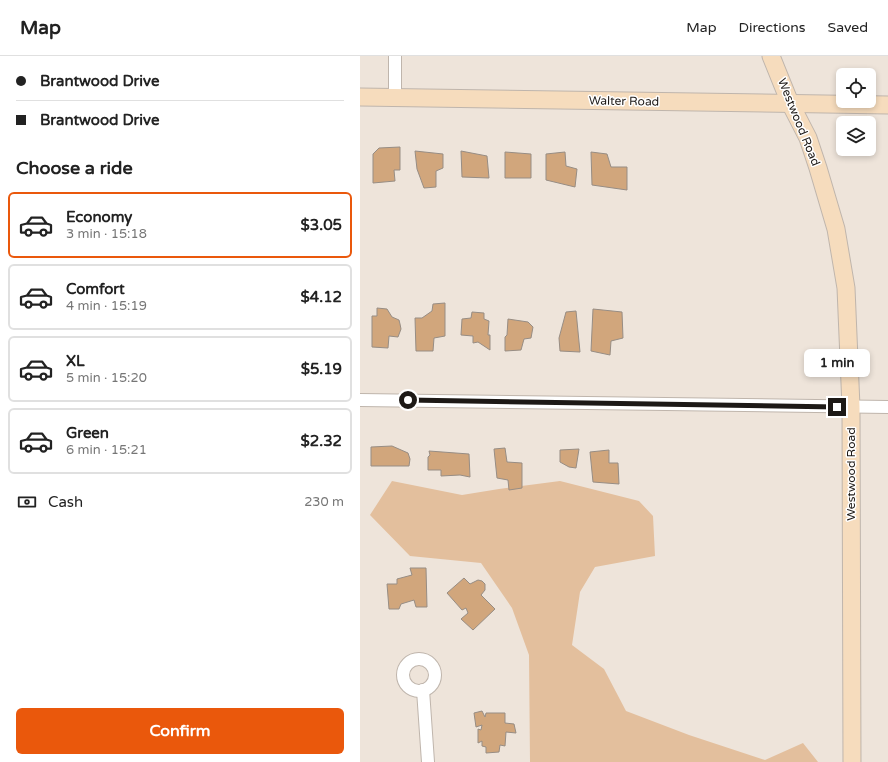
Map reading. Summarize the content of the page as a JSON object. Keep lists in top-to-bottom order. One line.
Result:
{"streets":{"street":["Walter Road","Westwood Road"]},"crossings":[["Walter Road","Westwood Road"]],"page":{"header":"Map","nav":["Map","Directions","Saved"],"banner":["Brantwood Drive","Brantwood Drive"],"heading":"Choose a ride","list":[{"name":"Economy","note":"3 min · 15:18","value":"$3.05"},{"name":"Comfort","note":"4 min · 15:19","value":"$4.12"},{"name":"XL","note":"5 min · 15:20","value":"$5.19"},{"name":"Green","note":"6 min · 15:21","value":"$2.32"}],"bubble":"1 min","pay":["Cash","230 m"],"buttons":"Confirm"}}
